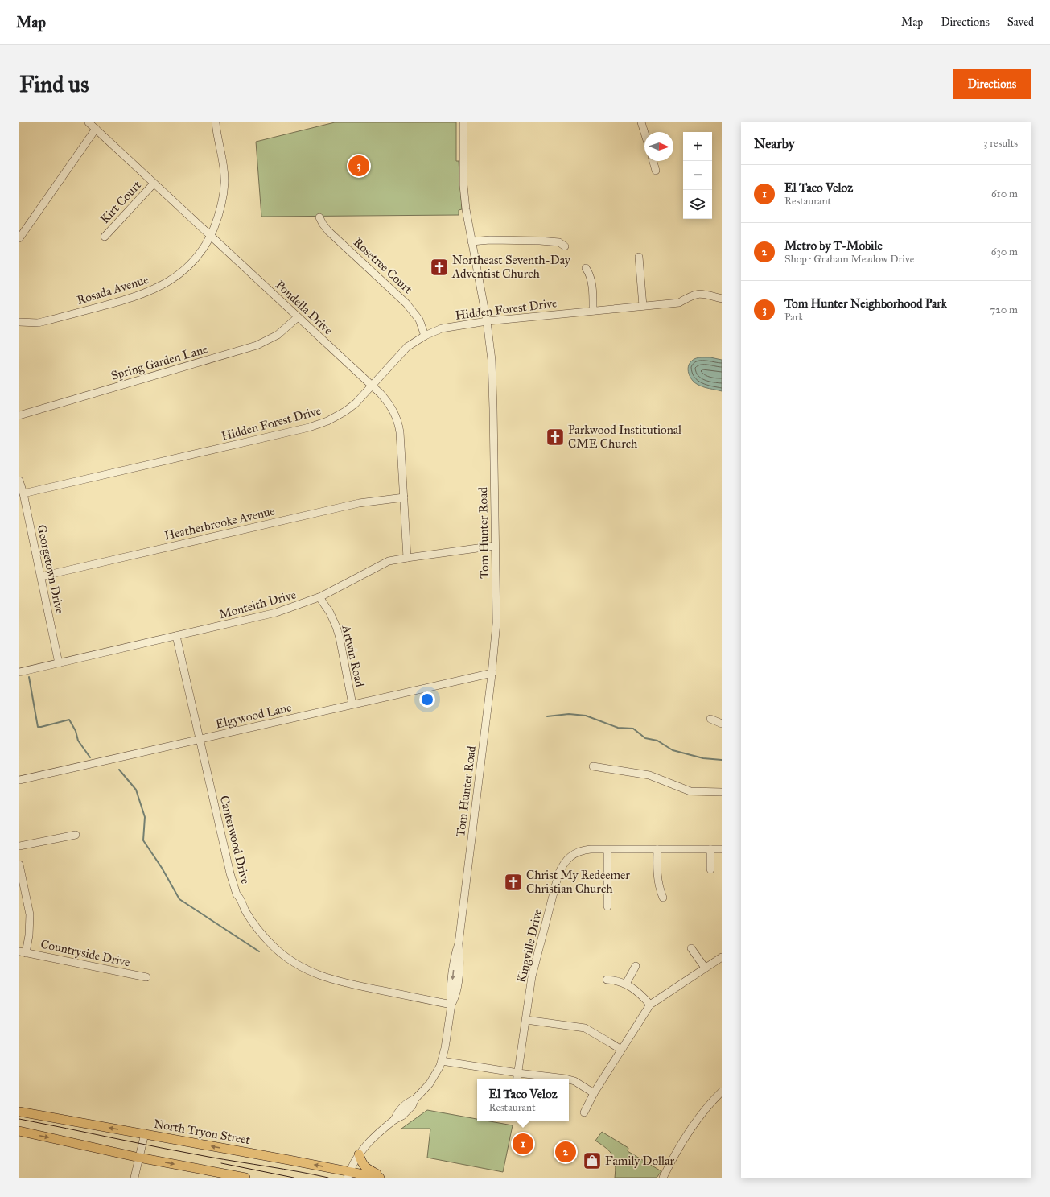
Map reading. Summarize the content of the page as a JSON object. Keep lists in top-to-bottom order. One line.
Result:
{"streets":{"main road":["North Tryon Street"],"street":["Kirt Court","Rosetree Court","Rosada Avenue","Pondella Drive","Hidden Forest Drive","Spring Garden Lane","Heatherbrooke Avenue","Tom Hunter Road","Georgetown Drive","Monteith Drive","Artwin Road","Elgywood Lane","Canterwood Drive","Kingville Drive","Countryside Drive"]},"crossings":[["Kirt Court","Pondella Drive"],["Rosetree Court","Hidden Forest Drive"],["Rosada Avenue","Pondella Drive"],["Pondella Drive","Hidden Forest Drive"],["Pondella Drive","Spring Garden Lane"],["Pondella Drive","Heatherbrooke Avenue"],["Pondella Drive","Monteith Drive"],["Hidden Forest Drive","Tom Hunter Road"],["Hidden Forest Drive","Georgetown Drive"],["Heatherbrooke Avenue","Georgetown Drive"],["Tom Hunter Road","Monteith Drive"],["Tom Hunter Road","Elgywood Lane"],["Tom Hunter Road","Canterwood Drive"],["Tom Hunter Road","North Tryon Street"],["Georgetown Drive","Monteith Drive"],["Monteith Drive","Artwin Road"],["Monteith Drive","Canterwood Drive"],["Artwin Road","Elgywood Lane"],["Elgywood Lane","Canterwood Drive"]],"places":{"church":["Northeast Seventh-Day Adventist Church","Parkwood Institutional CME Church","Christ My Redeemer Christian Church"],"shop":["Family Dollar"]},"north":"right","page":{"header":"Map","nav":["Map","Directions","Saved"],"buttons":"Directions","title":"Find us","heading":["Nearby","3 results"],"map_buttons":["+","−"],"pins":["3","1","2"],"list":[{"mark":"1","name":"El Taco Veloz","note":"Restaurant","value":"610 m"},{"mark":"2","name":"Metro by T-Mobile","note":"Shop · Graham Meadow Drive","value":"630 m"},{"mark":"3","name":"Tom Hunter Neighborhood Park","note":"Park","value":"720 m"}],"popup":["El Taco Veloz","Restaurant"]}}
